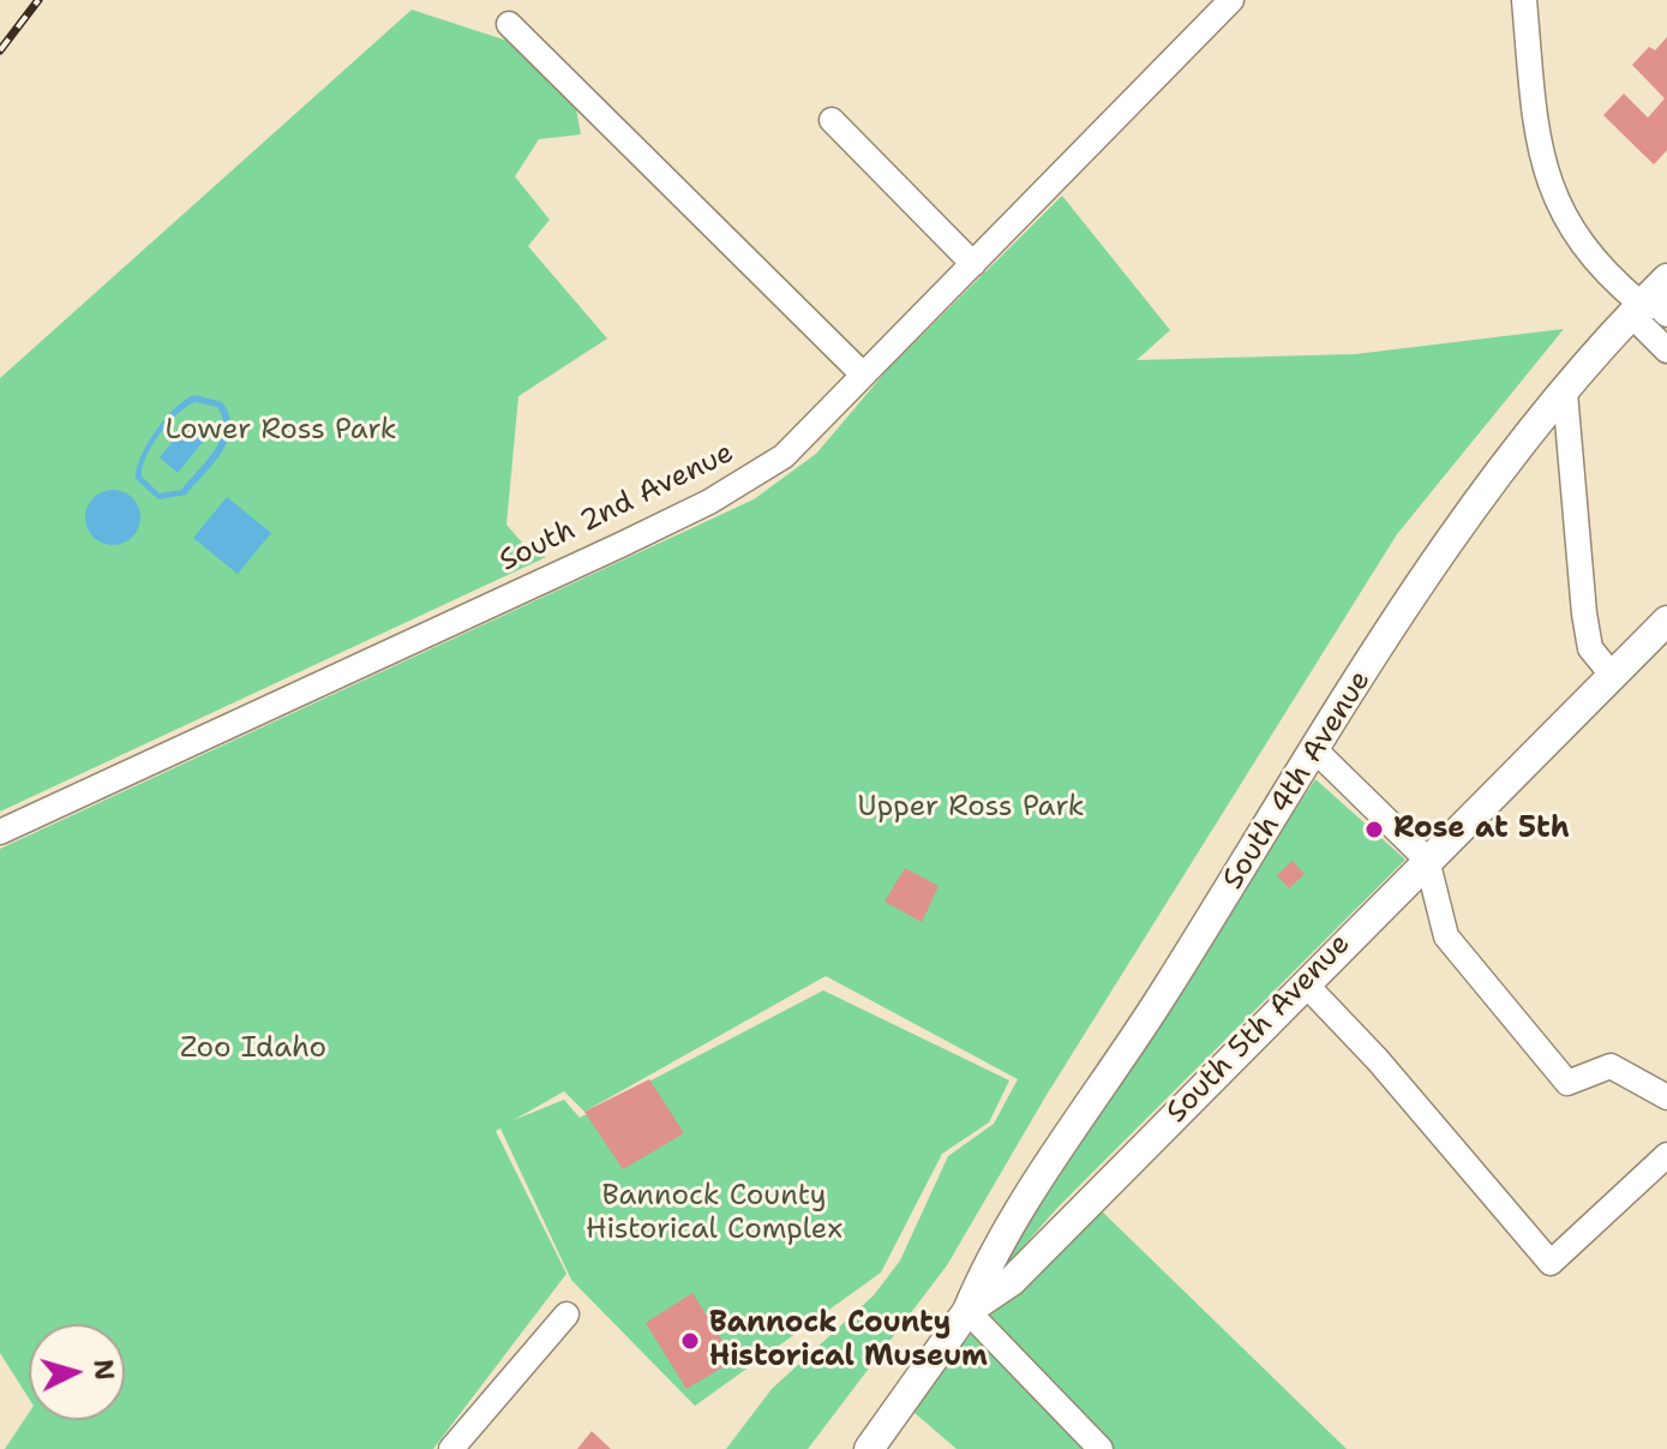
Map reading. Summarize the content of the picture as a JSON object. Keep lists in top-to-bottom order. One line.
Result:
{"streets":{"main road":["South 4th Avenue","South 5th Avenue"],"street":["South 2nd Avenue"]},"crossings":[["South 4th Avenue","South 5th Avenue"]],"parks":["Lower Ross Park","Upper Ross Park","Zoo Idaho","Bannock County Historical Complex"],"places":["Rose at 5th","Bannock County Historical Museum"],"north":"right"}
